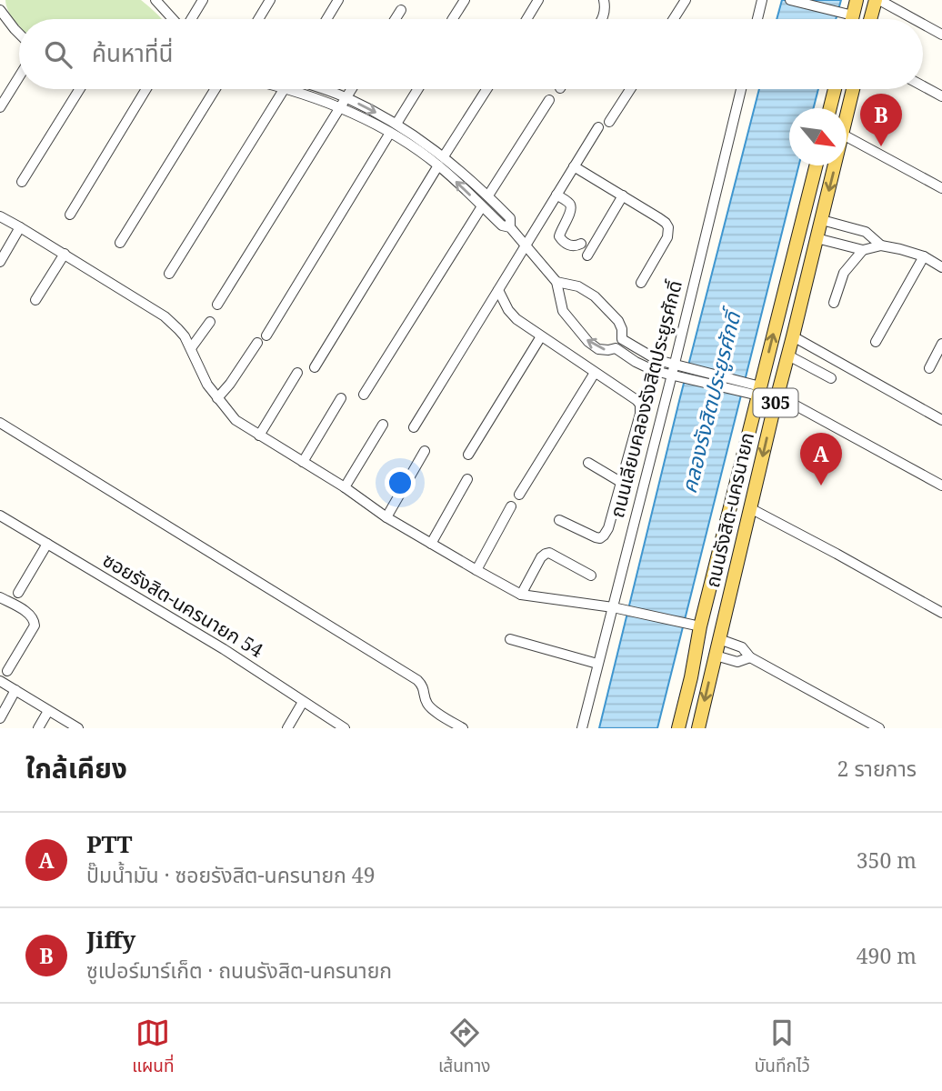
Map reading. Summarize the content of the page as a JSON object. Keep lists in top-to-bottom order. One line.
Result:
{"streets":{"main road":["305","ถนนรังสิต-นครนายก"],"street":["ถนนเลียบคลองรังสิตประยูรศักดิ์","ซอยรังสิต-นครนายก 54"]},"water":["คลองรังสิตประยูรศักดิ์"],"north":"bottom right","page":{"search":"ค้นหาที่นี่","pins":["B","A"],"heading":["ใกล้เคียง","2 รายการ"],"list":[{"mark":"A","name":"PTT","note":"ปั๊มน้ำมัน · ซอยรังสิต-นครนายก 49","value":"350 m"},{"mark":"B","name":"Jiffy","note":"ซูเปอร์มาร์เก็ต · ถนนรังสิต-นครนายก","value":"490 m"}],"nav":["แผนที่","เส้นทาง","บันทึกไว้"]}}
